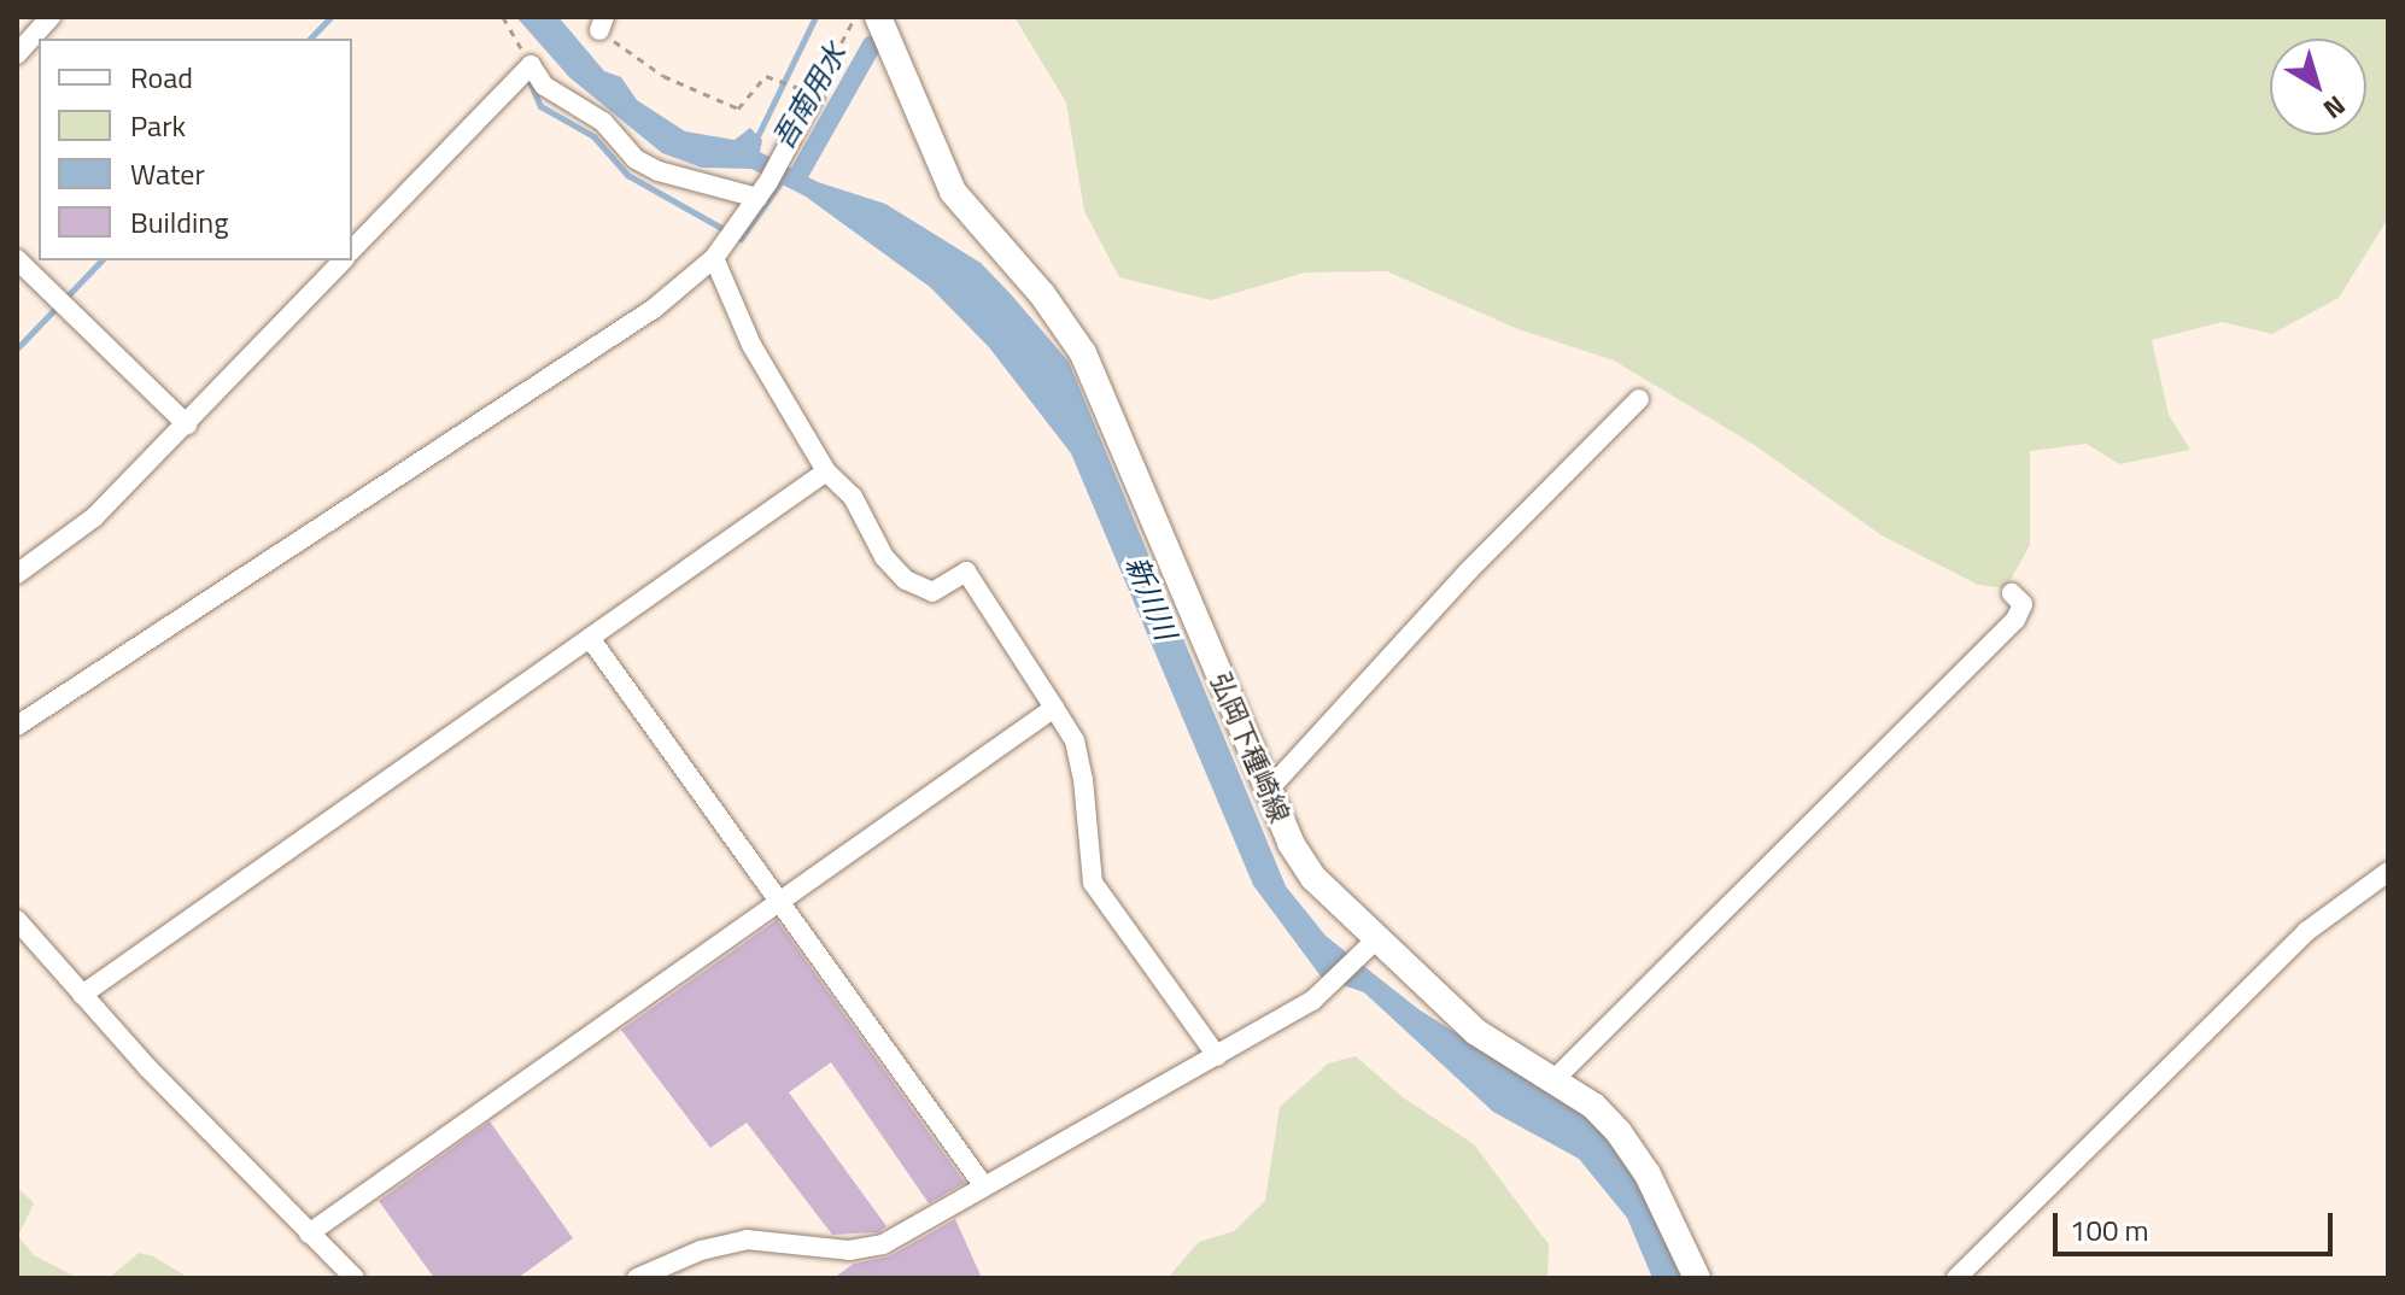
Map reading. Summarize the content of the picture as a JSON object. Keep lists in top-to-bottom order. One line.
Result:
{"streets":{"main road":["弘岡下種崎線"]},"water":["吾南用水","新川川"],"legend":["Road","Park","Water","Building"],"scale_bar":"100 m","north":"bottom right"}
